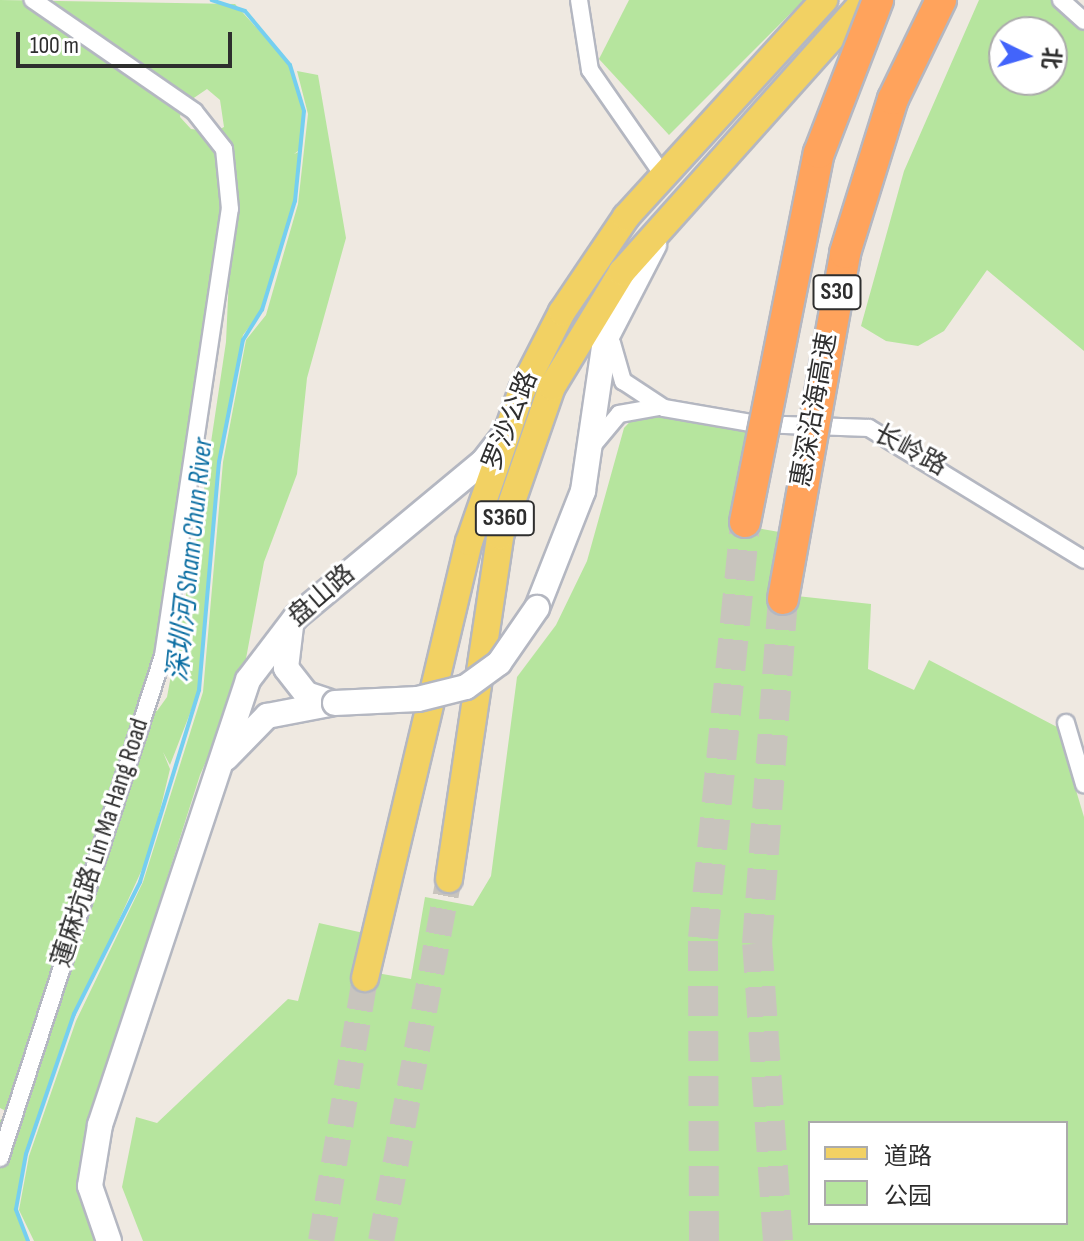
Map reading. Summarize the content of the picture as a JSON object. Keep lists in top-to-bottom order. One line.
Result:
{"streets":{"highway":["S30","惠深沿海高速"],"main road":["罗沙公路","S360","盘山路"],"street":["长岭路","蓮麻坑路 Lin Ma Hang Road"]},"crossings":[["罗沙公路","盘山路"],["长岭路","盘山路"]],"water":["深圳河 Sham Chun River"],"legend":["道路","公园"],"scale_bar":"100 m","north":"right"}
